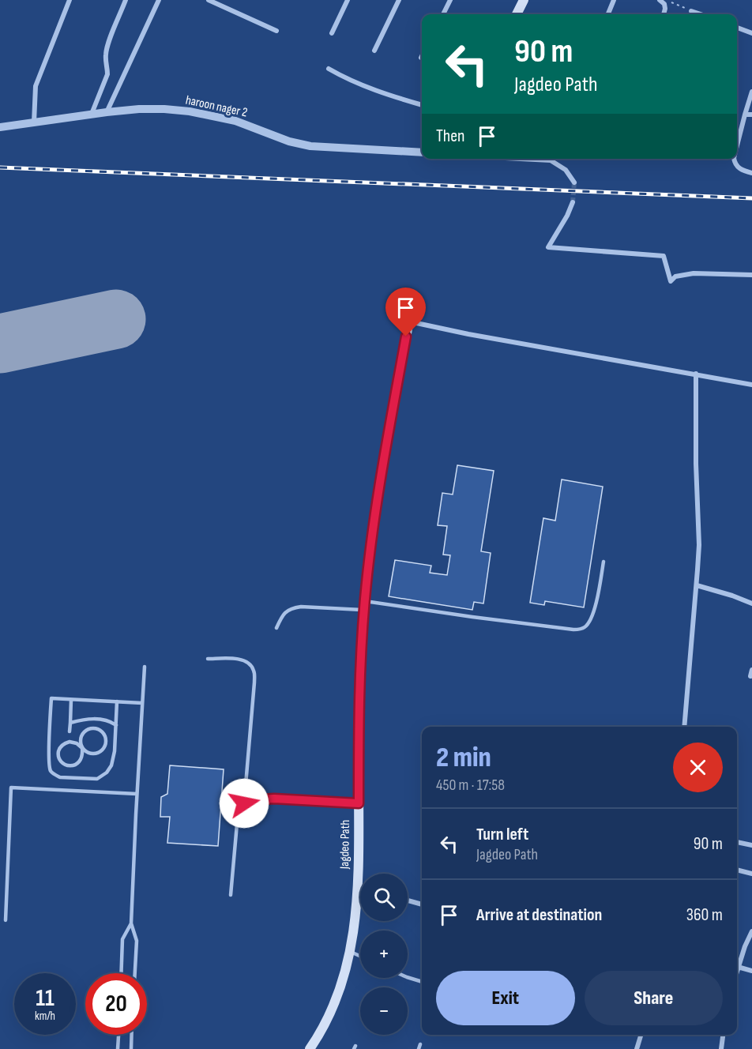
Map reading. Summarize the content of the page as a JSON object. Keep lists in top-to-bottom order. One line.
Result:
{"streets":{"main road":["Jagdeo Path"],"street":["haroon nager 2"]},"page":{"turn":["90 m","Jagdeo Path"],"then":"Then","heading":["2 min","450 m · 17:58"],"list":[{"name":"Turn left","note":"Jagdeo Path","value":"90 m"},{"name":"Arrive at destination","value":"360 m"}],"map_buttons":["+","−"],"buttons":["Exit","Share"],"speed":"11 km/h","limit":"20"}}
